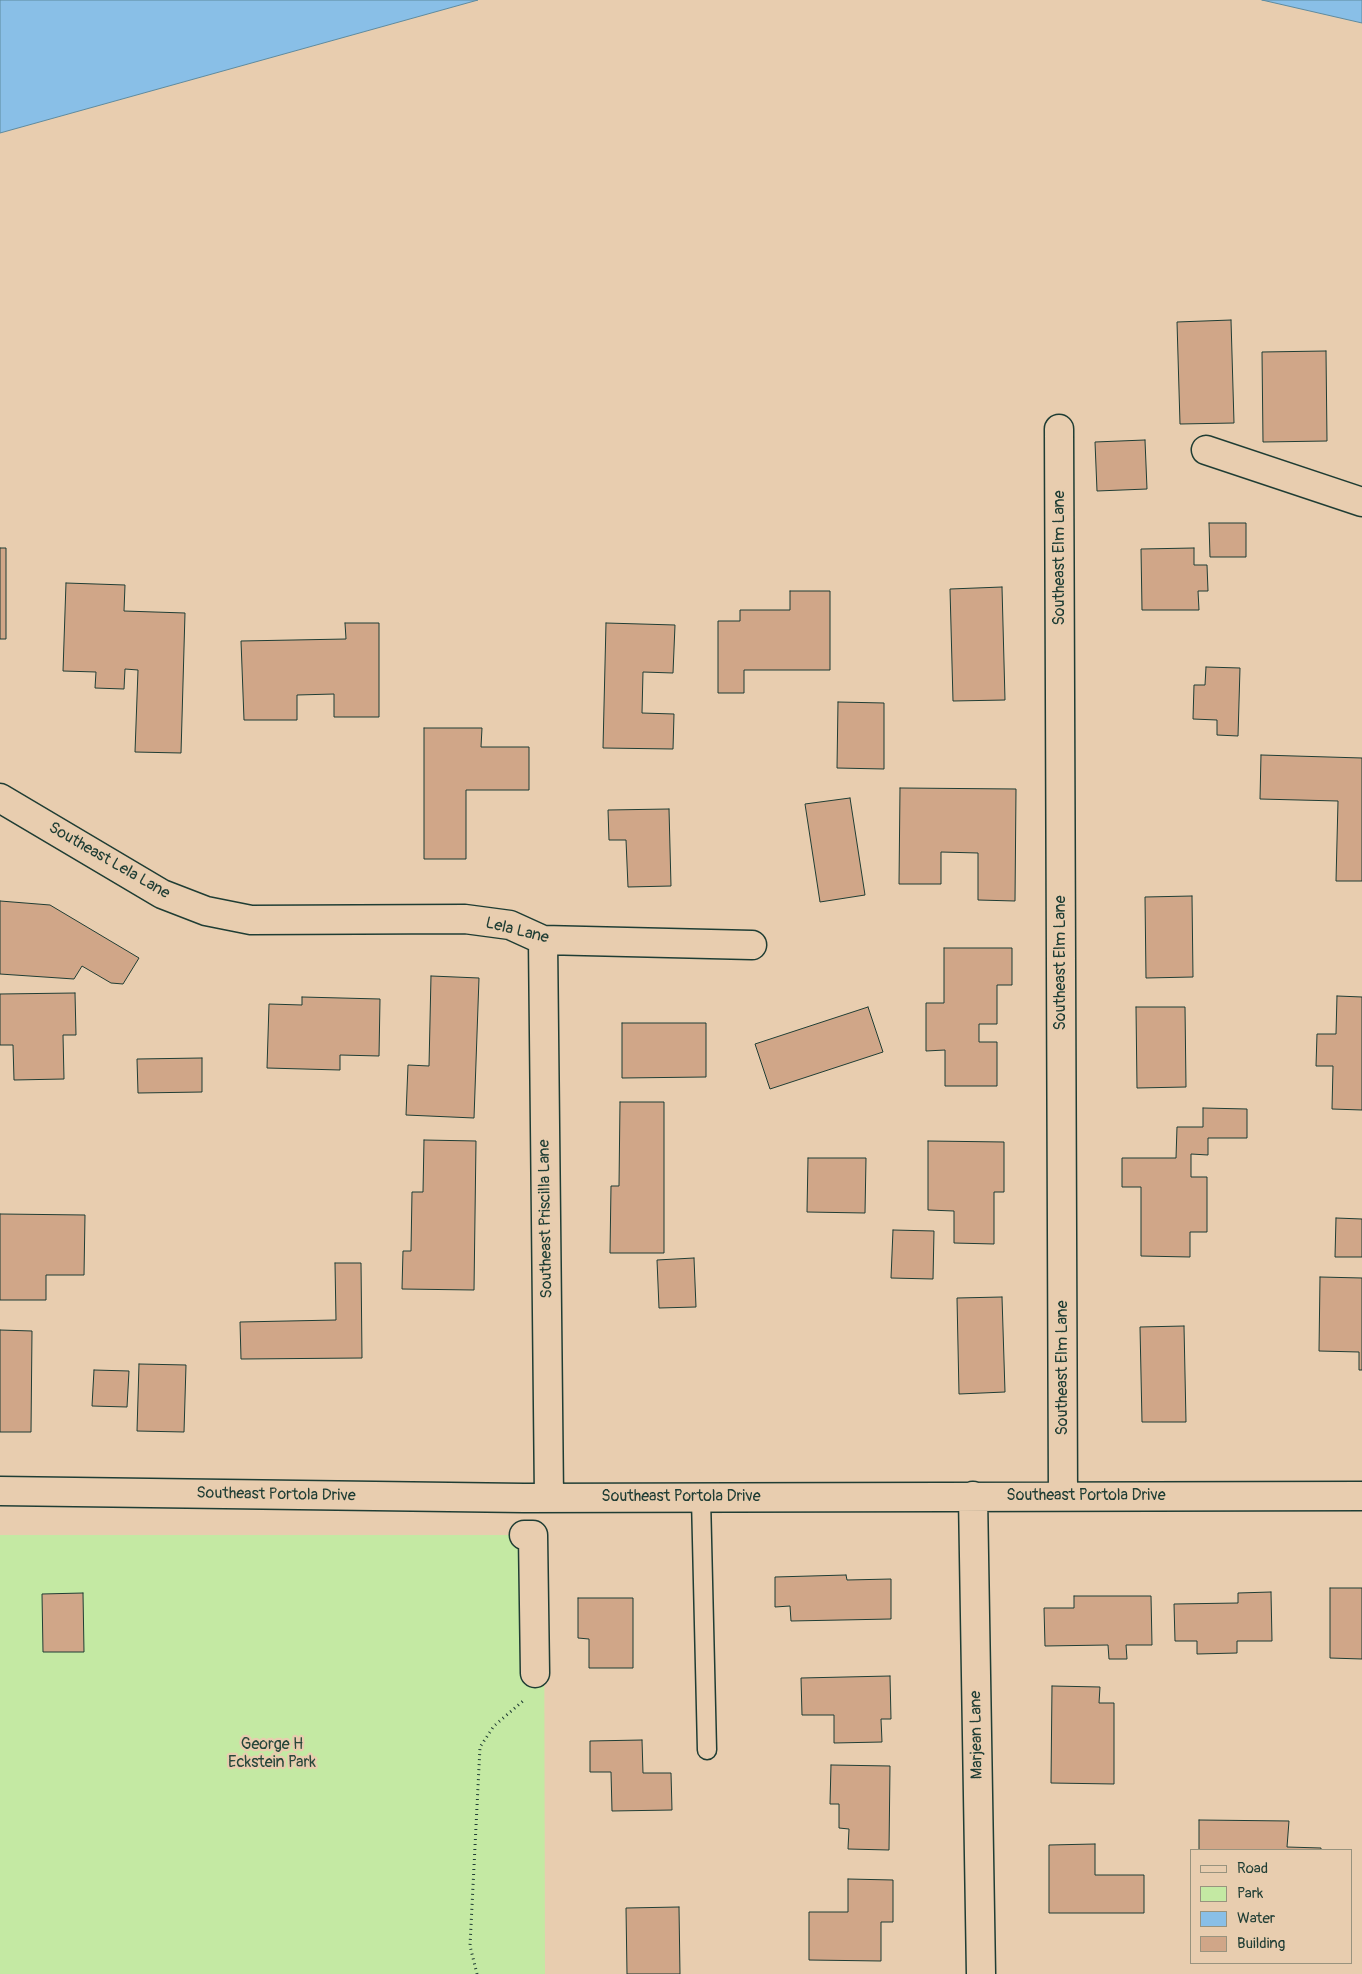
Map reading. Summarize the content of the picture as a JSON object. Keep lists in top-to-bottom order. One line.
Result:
{"streets":{"street":["Southeast Elm Lane","Southeast Lela Lane","Lela Lane","Southeast Priscilla Lane","Southeast Portola Drive","Marjean Lane"]},"crossings":[["Southeast Elm Lane","Southeast Portola Drive"],["Southeast Lela Lane","Lela Lane"],["Lela Lane","Southeast Priscilla Lane"],["Southeast Priscilla Lane","Southeast Portola Drive"],["Southeast Portola Drive","Marjean Lane"]],"parks":["George H Eckstein Park"],"legend":["Road","Park","Water","Building"]}
